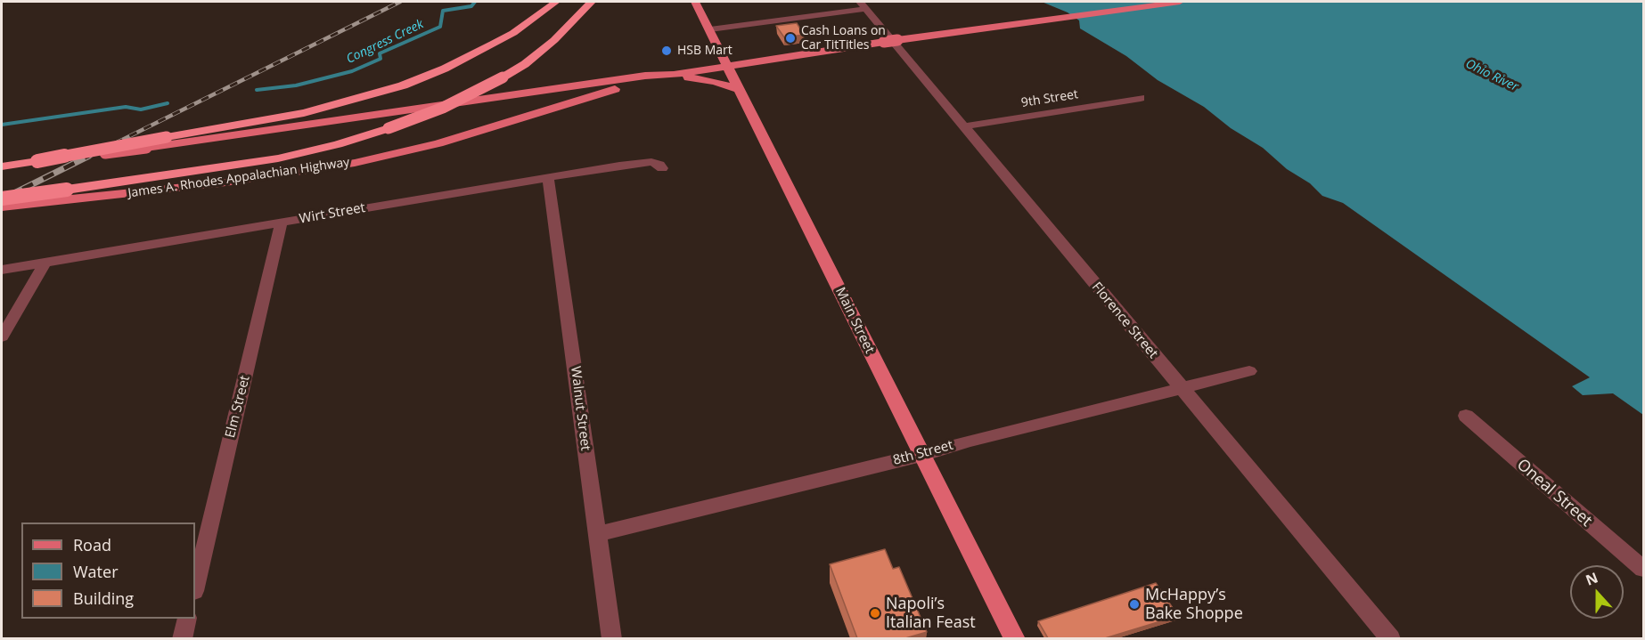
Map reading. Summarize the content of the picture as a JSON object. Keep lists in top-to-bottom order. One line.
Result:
{"streets":{"main road":["James A. Rhodes Appalachian Highway","Main Street"],"street":["9th Street","Wirt Street","Florence Street","Elm Street","Walnut Street","8th Street","Oneal Street"]},"crossings":[["9th Street","Florence Street"],["James A. Rhodes Appalachian Highway","Main Street"],["Wirt Street","Elm Street"],["Wirt Street","Walnut Street"],["Main Street","8th Street"],["Florence Street","8th Street"],["Walnut Street","8th Street"]],"water":["Congress Creek","Ohio River"],"places":["Cash Loans on Car TitTitles","HSB Mart","McHappy’s Bake Shoppe","Napoli’s Italian Feast"],"legend":["Road","Water","Building"],"north":"top"}
